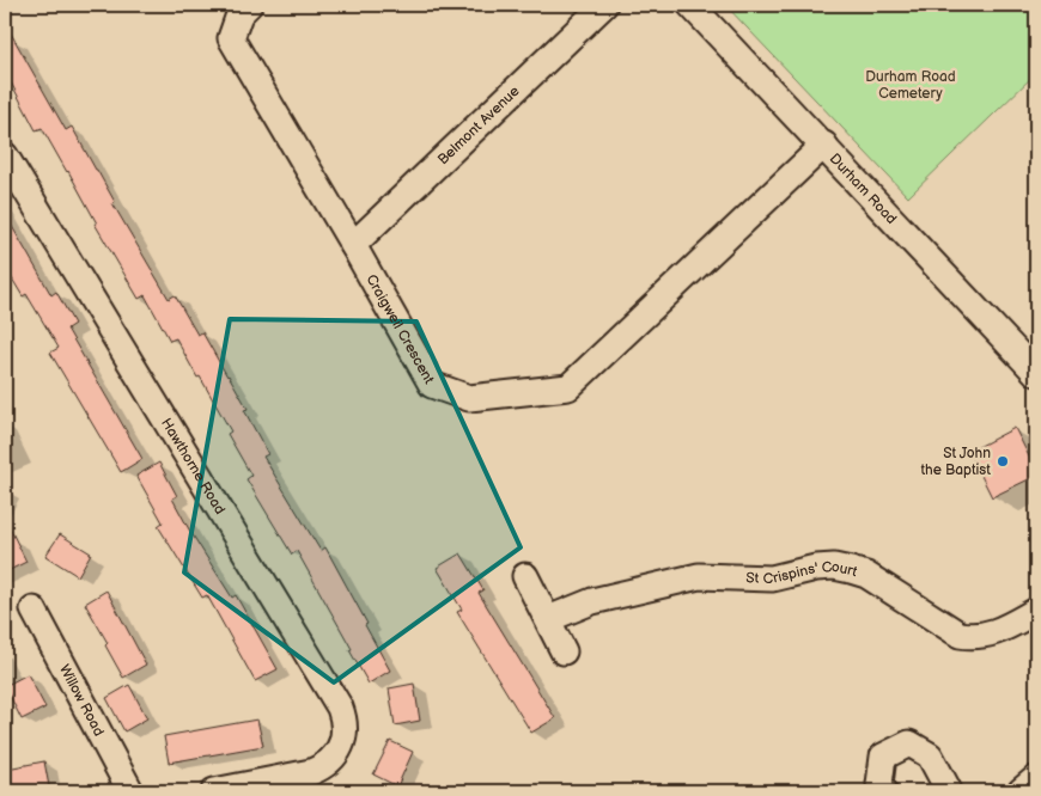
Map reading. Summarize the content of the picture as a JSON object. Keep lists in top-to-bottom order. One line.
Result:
{"streets":{"street":["Belmont Avenue","Durham Road","Craigweil Crescent","Hawthorne Road","St Crispins' Court","Willow Road"]},"crossings":[["Belmont Avenue","Craigweil Crescent"],["Durham Road","Craigweil Crescent"]],"parks":["Durham Road Cemetery"],"places":["St John the Baptist"]}
